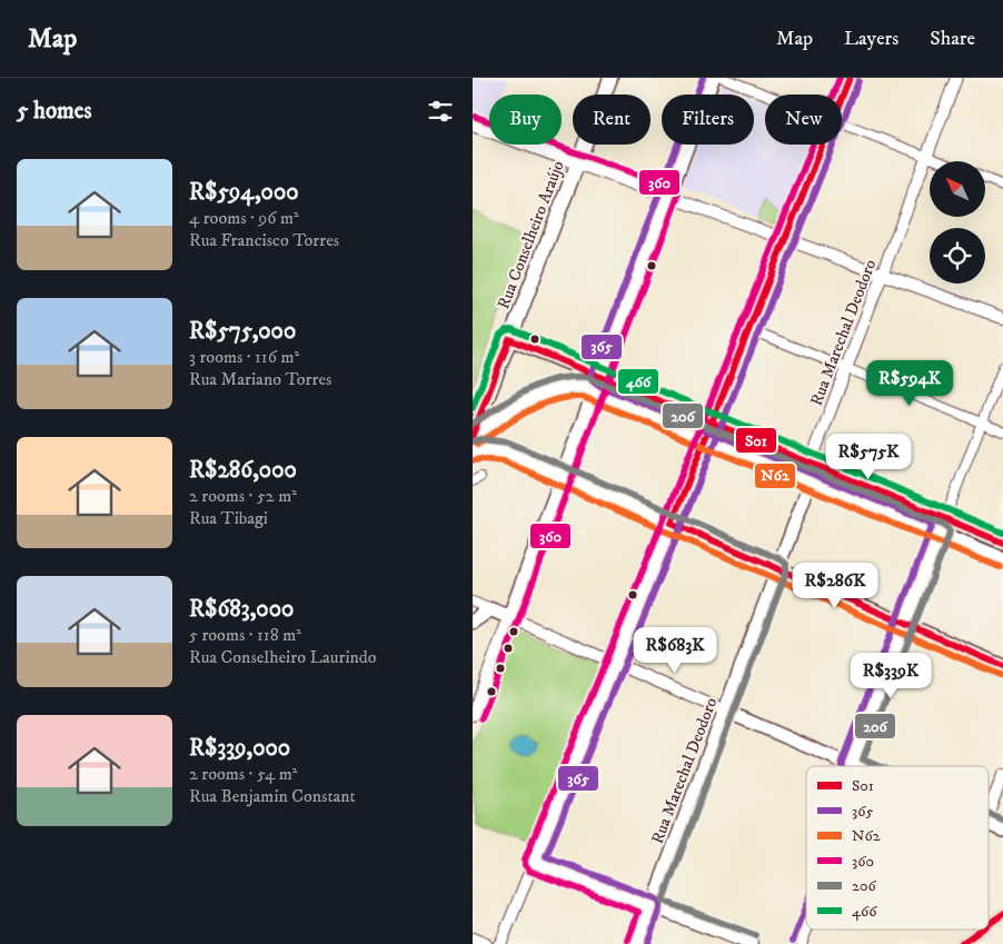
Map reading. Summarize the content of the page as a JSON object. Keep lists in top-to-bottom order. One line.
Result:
{"streets":{"main road":["Rua Conselheiro Araújo","Rua Marechal Deodoro"]},"lines":["transit line S01","transit line 365","transit line 360","transit line 466","transit line 206","transit line N62"],"legend":["S01","365","N62","360","206","466"],"north":"top left","page":{"header":"Map","nav":["Map","Layers","Share"],"heading":"5 homes","chip":["Buy","Rent","Filters","New"],"list":[{"name":"R$594,000","note":"4 rooms · 96 m² · Rua Francisco Torres"},{"name":"R$575,000","note":"3 rooms · 116 m² · Rua Mariano Torres"},{"name":"R$286,000","note":"2 rooms · 52 m² · Rua Tibagi"},{"name":"R$683,000","note":"5 rooms · 118 m² · Rua Conselheiro Laurindo"},{"name":"R$339,000","note":"2 rooms · 54 m² · Rua Benjamin Constant"}],"price":["R$594K","R$575K","R$286K","R$683K","R$339K"]}}
